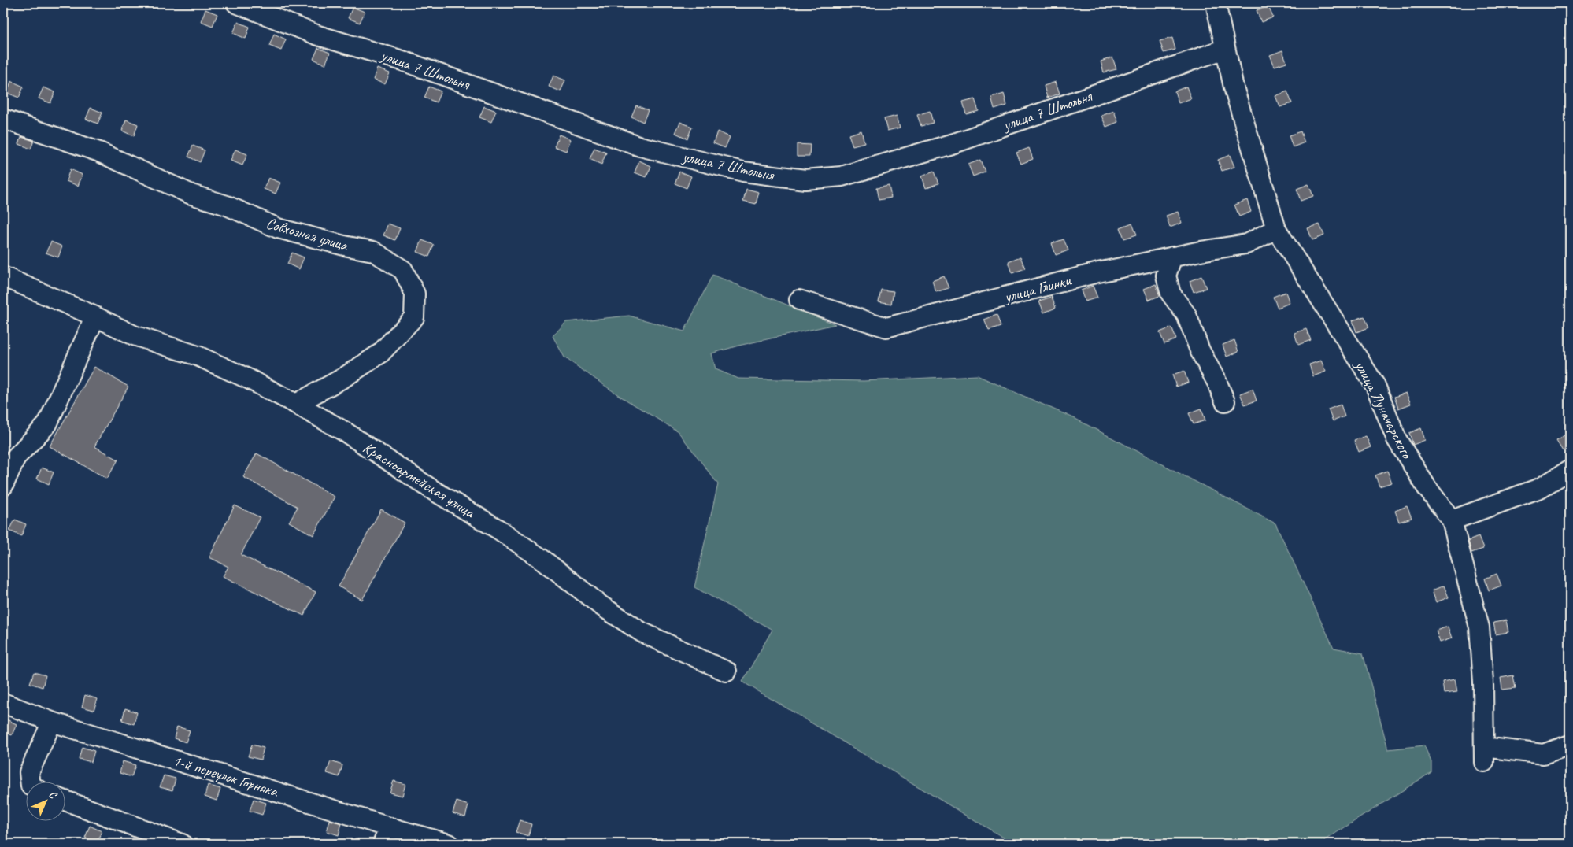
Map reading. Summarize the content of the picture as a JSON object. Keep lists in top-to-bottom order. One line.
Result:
{"streets":{"street":["улица 7 Штольня","Совхозная улица","улица Глинки","улица Луначарского","Красноармейская улица","1-й переулок Горняка"]},"crossings":[["Совхозная улица","Красноармейская улица"],["улица Глинки","улица Луначарского"]],"north":"top right"}
